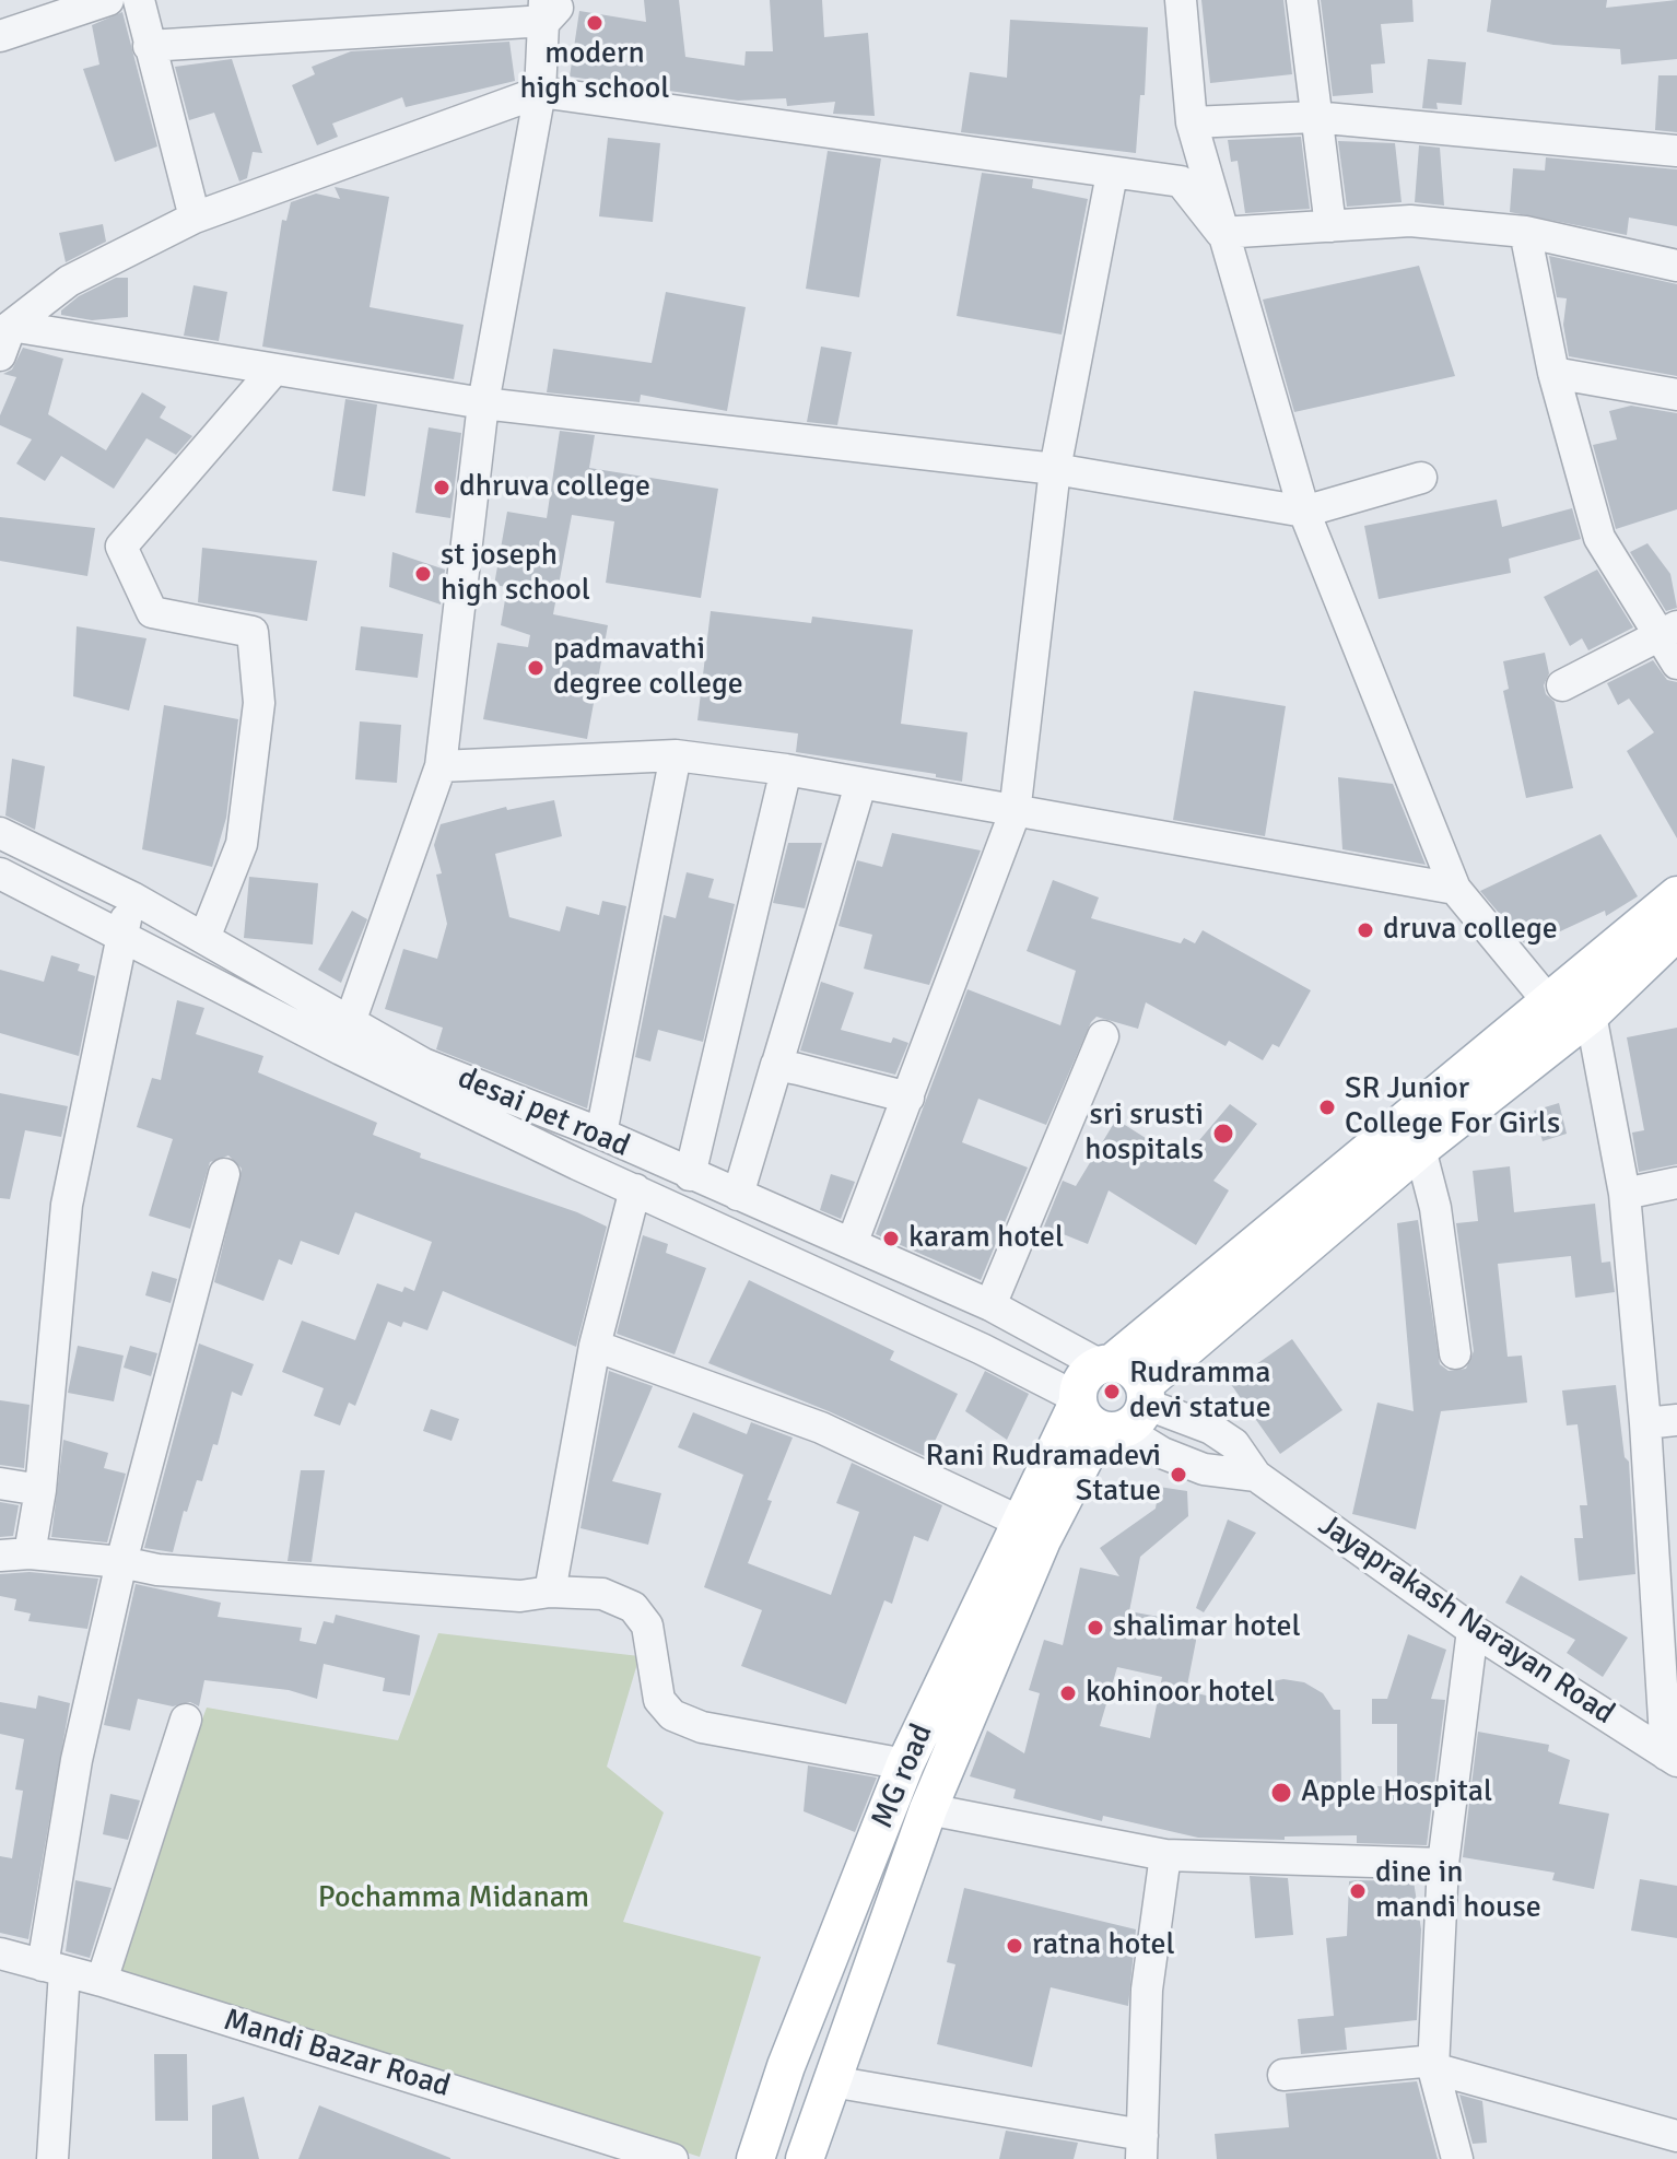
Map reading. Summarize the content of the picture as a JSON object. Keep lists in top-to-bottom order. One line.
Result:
{"streets":{"main road":["MG road"],"street":["desai pet road","Jayaprakash Narayan Road","Mandi Bazar Road"]},"crossings":[["desai pet road","Jayaprakash Narayan Road"],["desai pet road","MG road"],["Jayaprakash Narayan Road","MG road"]],"parks":["Pochamma Midanam"],"places":["modern high school","dhruva college","st joseph high school","padmavathi degree college","druva college","SR Junior College For Girls","sri srusti hospitals","karam hotel","Rudramma devi statue","Rani Rudramadevi Statue","shalimar hotel","kohinoor hotel","Apple Hospital","dine in mandi house","ratna hotel"]}
